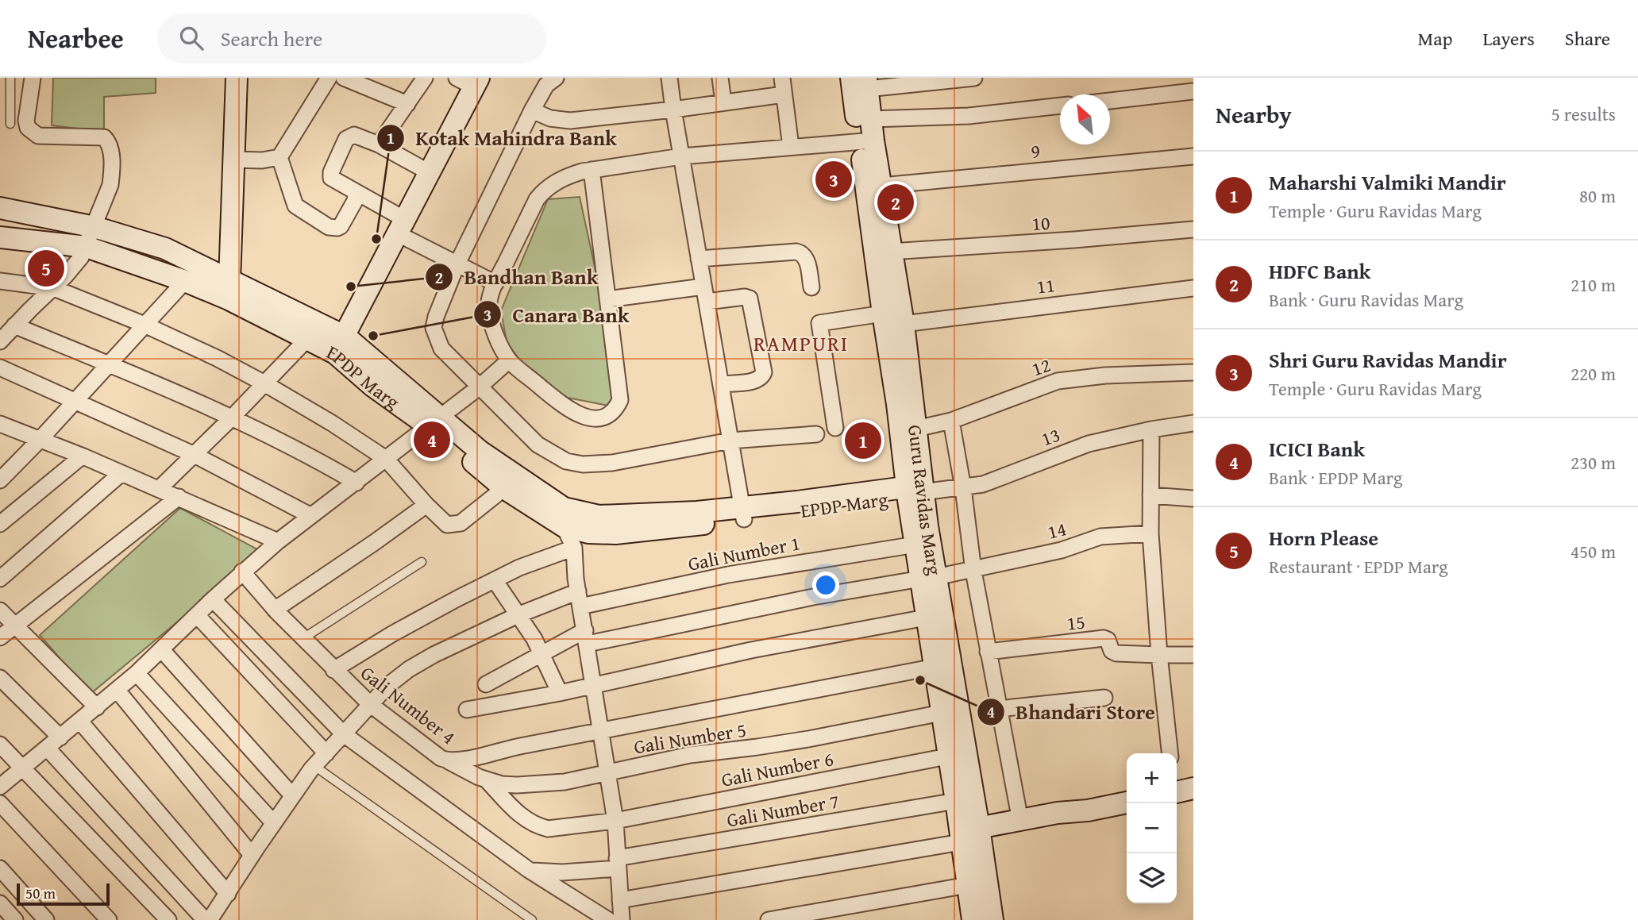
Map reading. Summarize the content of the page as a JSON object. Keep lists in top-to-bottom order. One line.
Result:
{"streets":{"main road":["EPDP Marg","Guru Ravidas Marg"],"street":["9","10","11","12","13","14","Gali Number 1","15","Gali Number 4","Gali Number 5","Gali Number 6","Gali Number 7"]},"crossings":[["9","Guru Ravidas Marg"],["10","Guru Ravidas Marg"],["11","Guru Ravidas Marg"],["12","Guru Ravidas Marg"],["EPDP Marg","13"],["EPDP Marg","Guru Ravidas Marg"],["13","Guru Ravidas Marg"],["Guru Ravidas Marg","14"],["Guru Ravidas Marg","Gali Number 1"],["Guru Ravidas Marg","Gali Number 4"],["Guru Ravidas Marg","Gali Number 5"],["Guru Ravidas Marg","Gali Number 6"],["Guru Ravidas Marg","Gali Number 7"],["Gali Number 1","Gali Number 4"],["Gali Number 4","Gali Number 5"],["Gali Number 5","Gali Number 6"]],"districts":["RAMPURI"],"places":["Kotak Mahindra Bank","Bandhan Bank","Canara Bank","Bhandari Store"],"scale_bar":"50 m","north":"top left","page":{"header":"Nearbee","search":"Search here","nav":["Map","Layers","Share"],"heading":["Nearby","5 results"],"list":[{"mark":"1","name":"Maharshi Valmiki Mandir","note":"Temple · Guru Ravidas Marg","value":"80 m"},{"mark":"2","name":"HDFC Bank","note":"Bank · Guru Ravidas Marg","value":"210 m"},{"mark":"3","name":"Shri Guru Ravidas Mandir","note":"Temple · Guru Ravidas Marg","value":"220 m"},{"mark":"4","name":"ICICI Bank","note":"Bank · EPDP Marg","value":"230 m"},{"mark":"5","name":"Horn Please","note":"Restaurant · EPDP Marg","value":"450 m"}],"pins":["3","2","5","4","1"],"map_buttons":["+","−"],"scale":"50 m"}}
